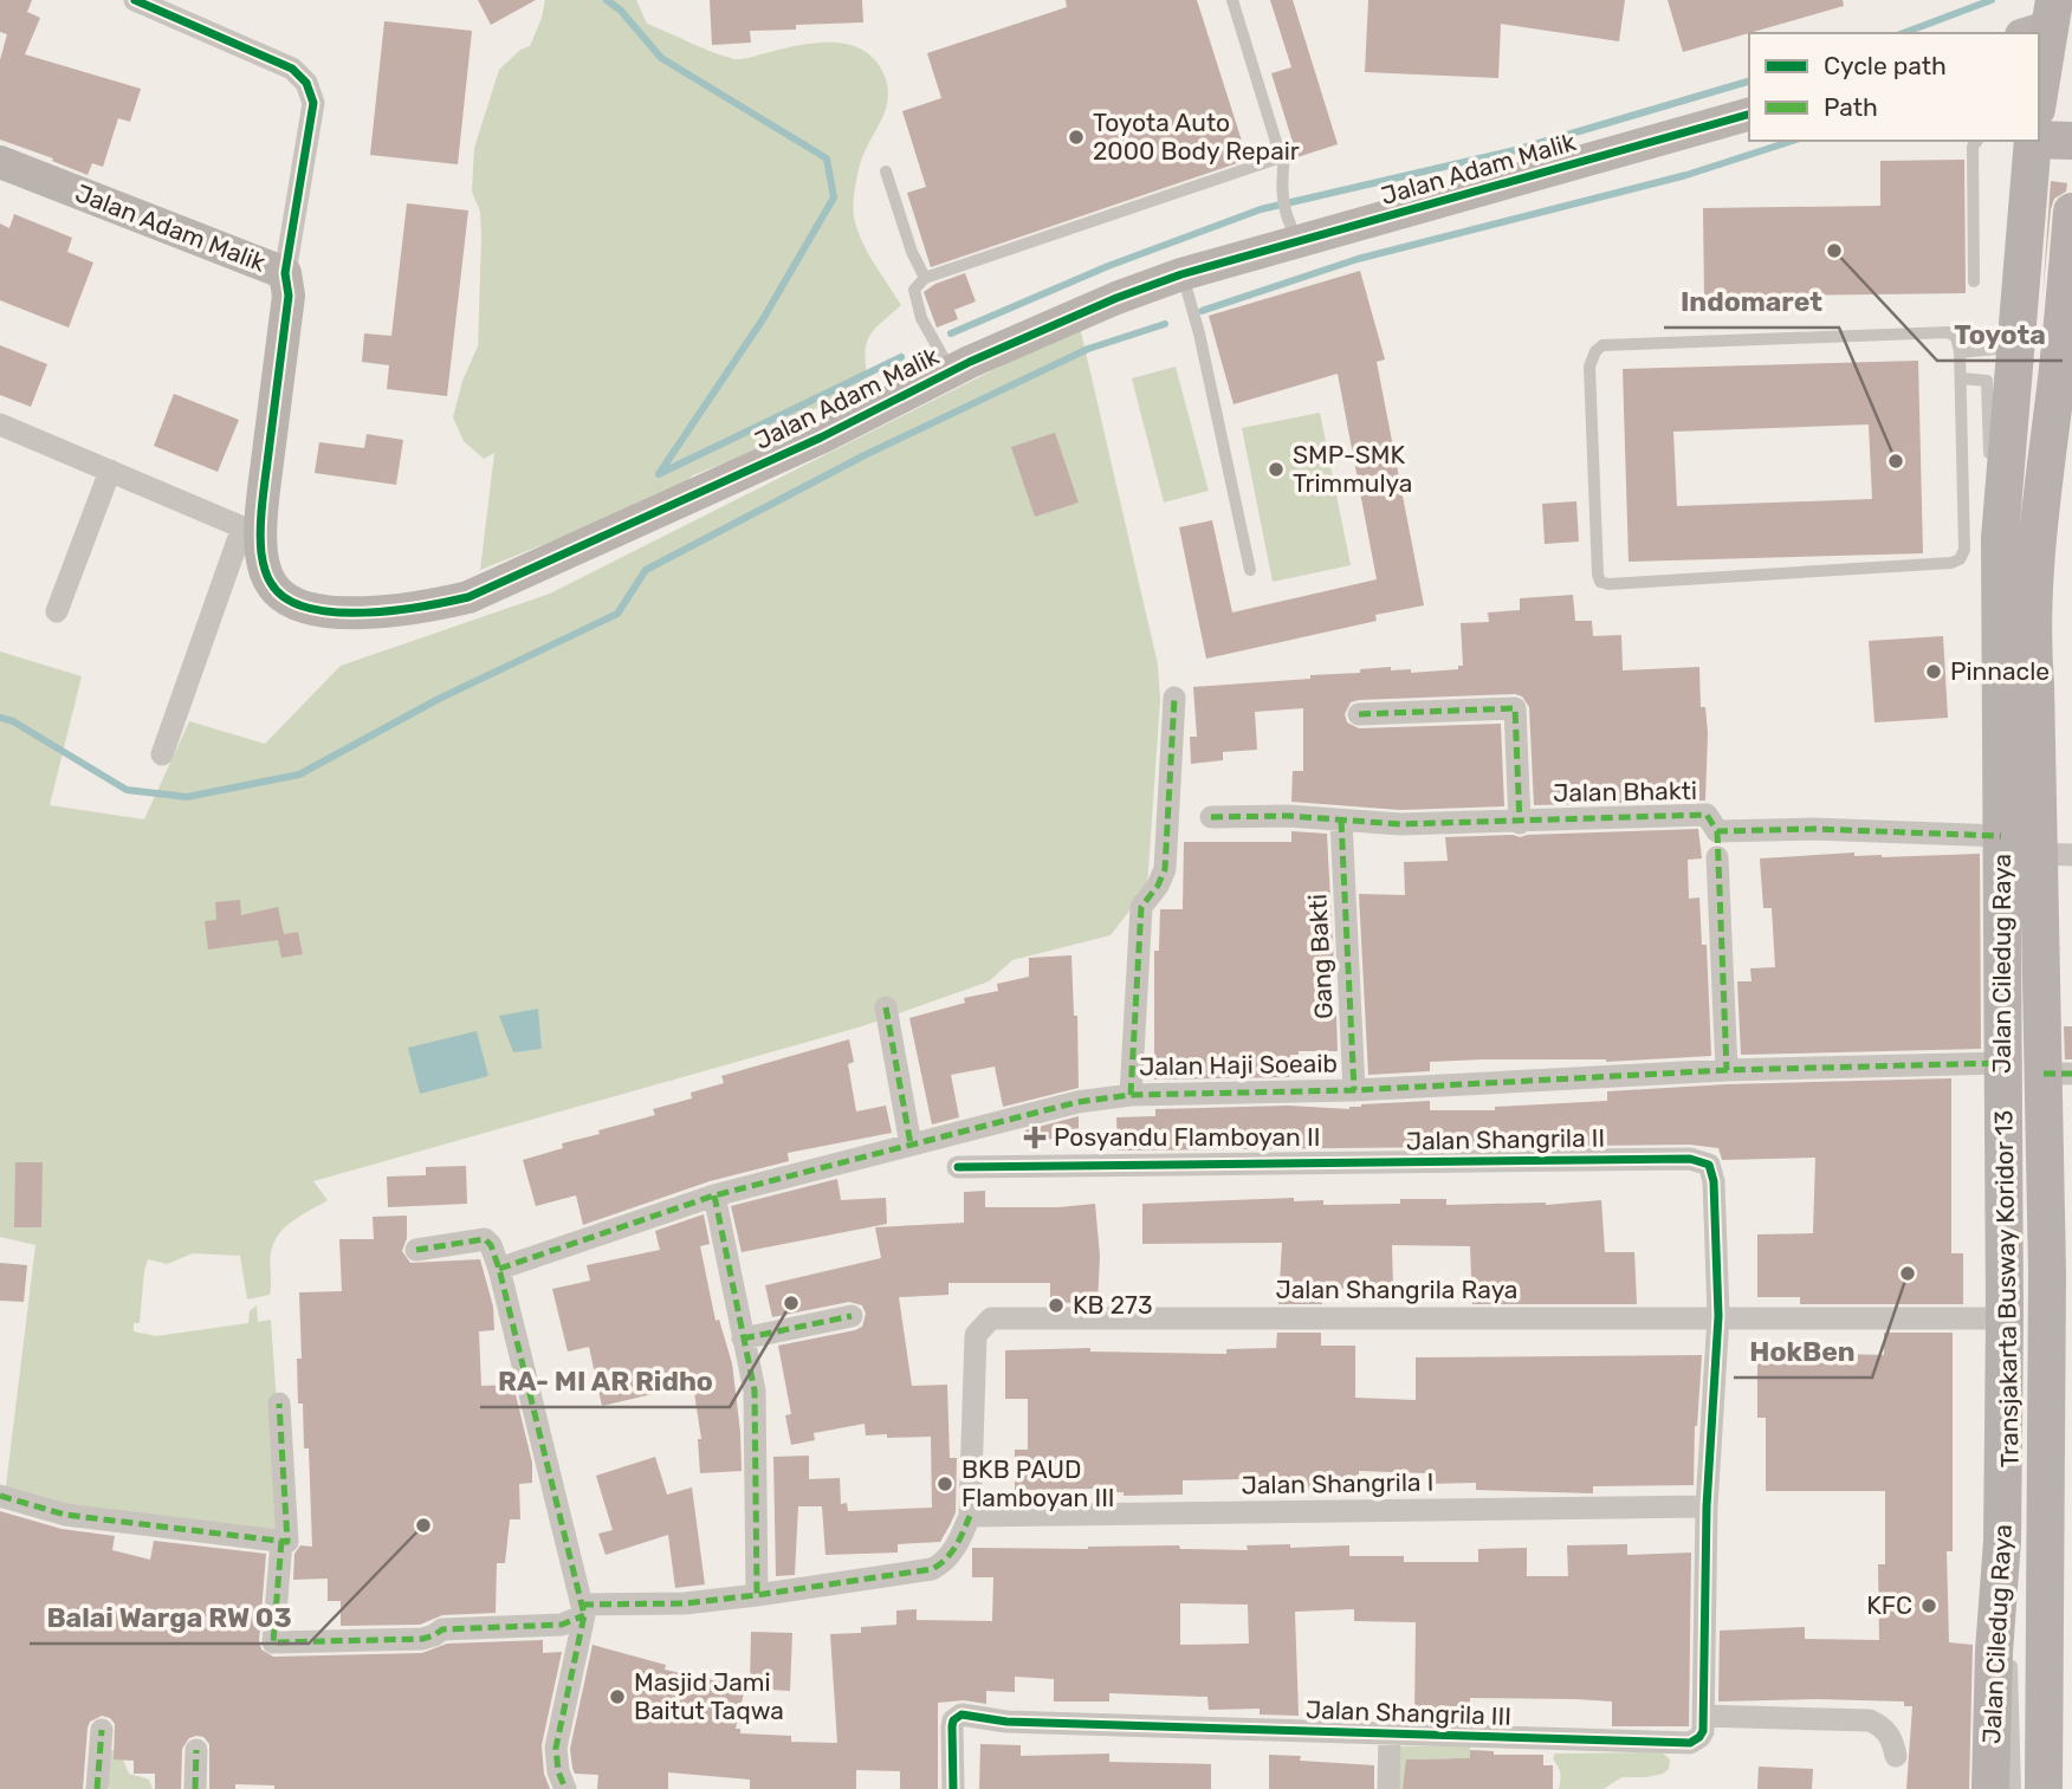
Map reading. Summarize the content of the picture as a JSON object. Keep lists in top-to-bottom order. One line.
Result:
{"streets":{"main road":["Jalan Ciledug Raya"],"street":["Jalan Adam Malik","Jalan Bhakti","Gang Bakti","Jalan Haji Soeaib","Jalan Shangrila II","Jalan Shangrila Raya","Jalan Shangrila I","Jalan Shangrila III"],"lane":["Transjakarta Busway Koridor 13"]},"crossings":[["Jalan Bhakti","Gang Bakti"],["Jalan Bhakti","Jalan Ciledug Raya"],["Gang Bakti","Jalan Haji Soeaib"],["Jalan Ciledug Raya","Jalan Haji Soeaib"],["Jalan Ciledug Raya","Jalan Shangrila Raya"],["Jalan Shangrila II","Jalan Shangrila Raya"],["Jalan Shangrila II","Jalan Shangrila I"],["Jalan Shangrila Raya","Jalan Shangrila I"]],"places":{"other":["Toyota Auto 2000 Body Repair","Toyota","Indomaret","SMP-SMK Trimmulya","Pinnacle","HokBen","RA- MI AR Ridho","KB 273","BKB PAUD Flamboyan III","Balai Warga RW 03","KFC","Masjid Jami Baitut Taqwa"],"health":["Posyandu Flamboyan II"]},"legend":["Cycle path","Path"]}
